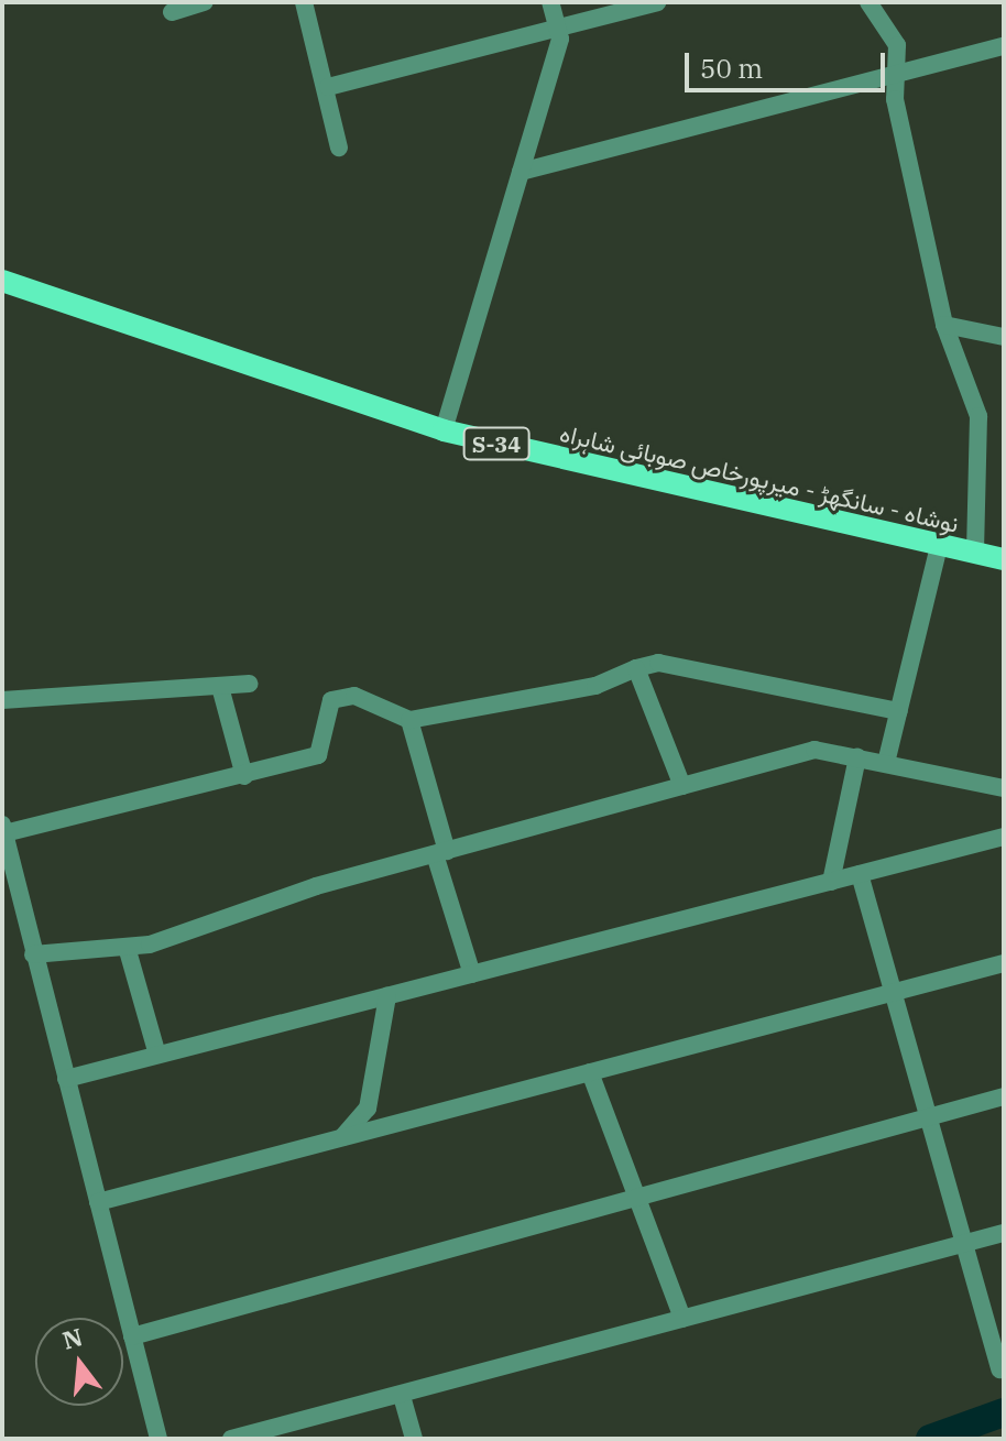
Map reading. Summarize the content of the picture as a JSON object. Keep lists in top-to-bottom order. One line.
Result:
{"streets":{"main road":["S-34","نوشاہ - سانگھڑ - میرپورخاص صوبائی شاہراہ"]},"scale_bar":"50 m","north":"top"}
